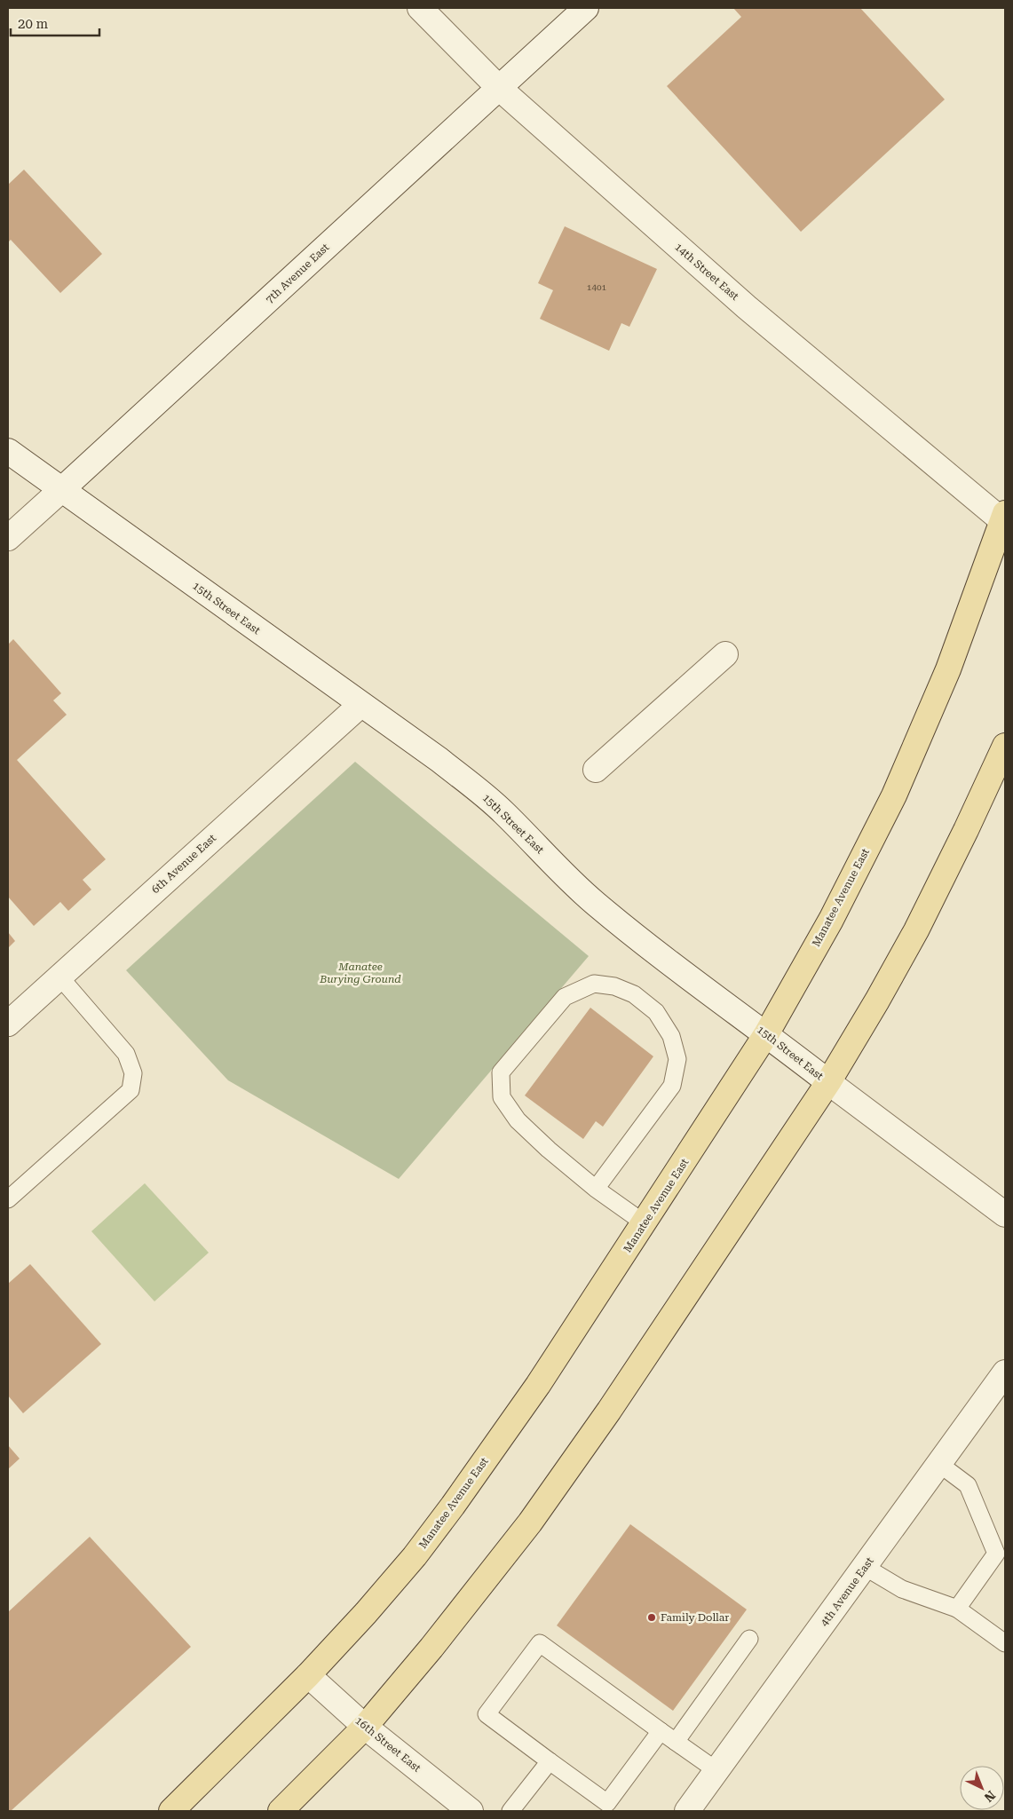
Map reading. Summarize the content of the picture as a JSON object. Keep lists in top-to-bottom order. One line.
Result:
{"streets":{"main road":["Manatee Avenue East"],"street":["14th Street East","7th Avenue East","15th Street East","6th Avenue East","4th Avenue East","16th Street East"]},"crossings":[["14th Street East","7th Avenue East"],["14th Street East","Manatee Avenue East"],["7th Avenue East","15th Street East"],["15th Street East","6th Avenue East"],["15th Street East","Manatee Avenue East"],["Manatee Avenue East","16th Street East"]],"parks":["Manatee Burying Ground"],"places":["Family Dollar"],"house_numbers":["1401"],"scale_bar":"20 m","north":"bottom right"}
